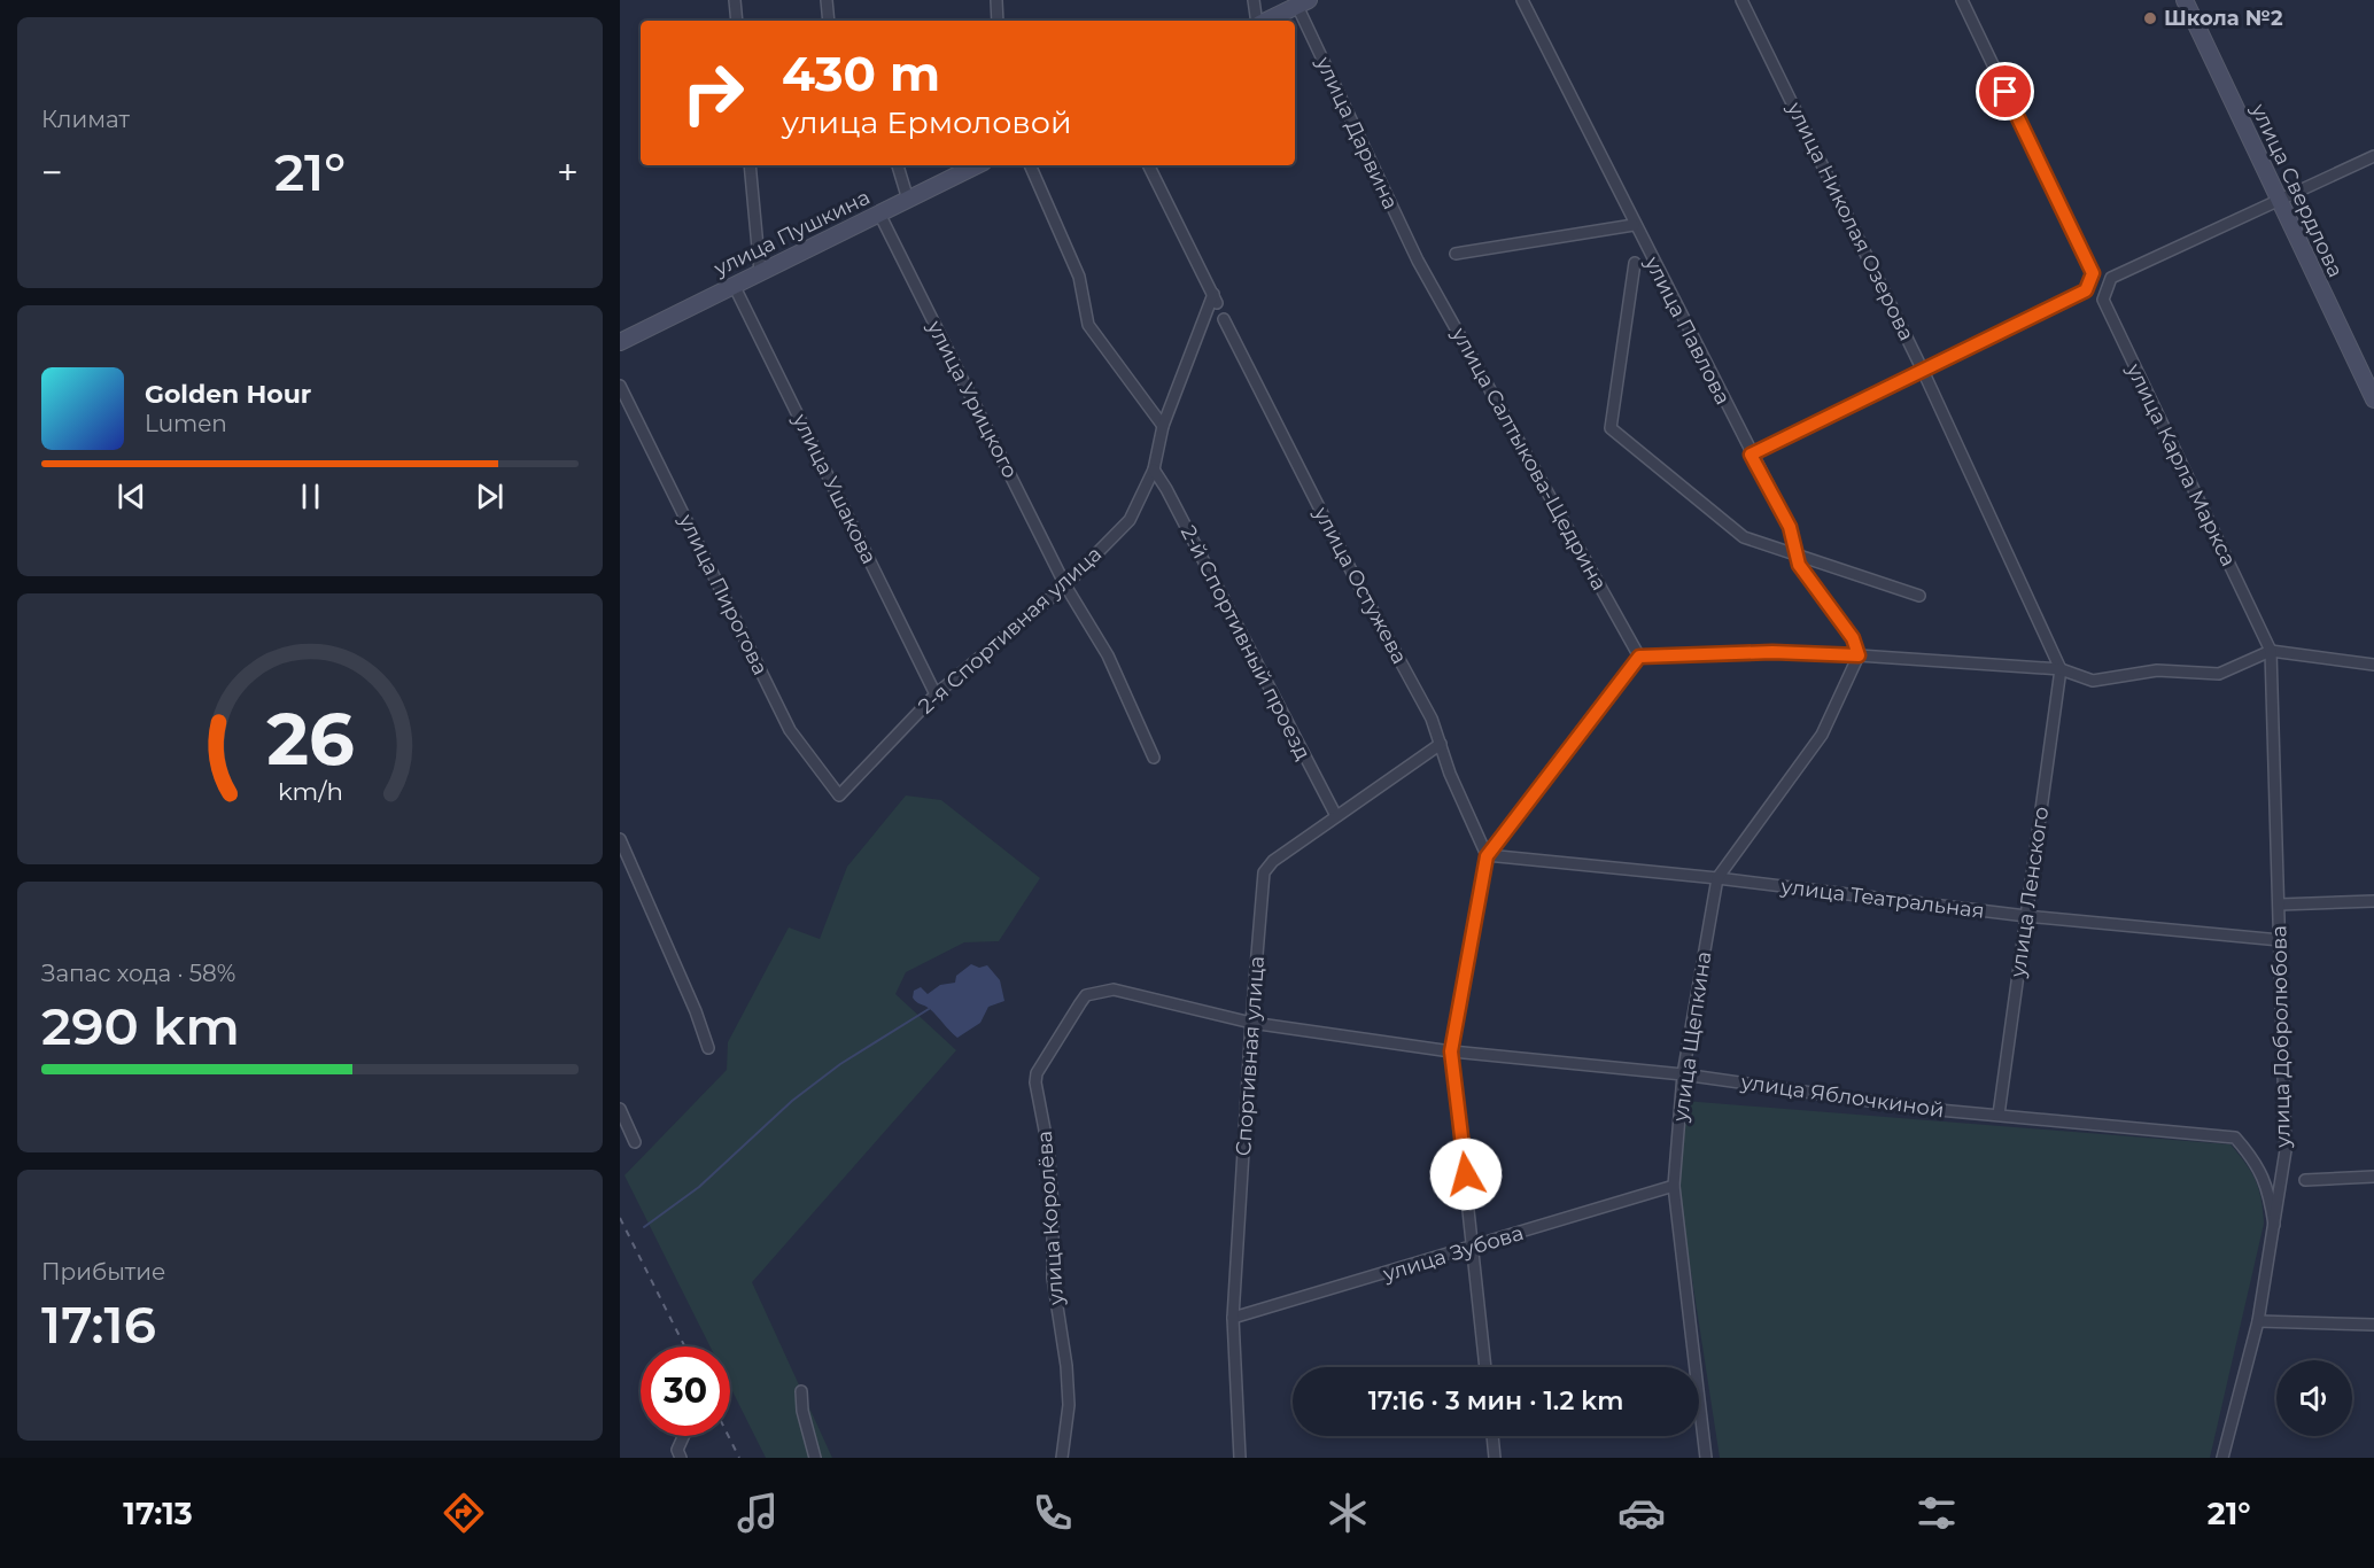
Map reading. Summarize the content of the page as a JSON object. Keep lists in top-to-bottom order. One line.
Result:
{"streets":{"main road":["улица Свердлова","улица Пушкина"],"street":["улица Дарвина","улица Николая Озерова","улица Павлова","улица Урицкого","улица Салтыкова-Щедрина","улица Карла Маркса","улица Ушакова","улица Остужева","улица Пирогова","2-я Спортивная улица","2-й Спортивный проезд","улица Ленского","улица Театральная","улица Щепкина","улица Добролюбова","Спортивная улица","улица Яблочкиной","улица Королёва","улица Зубова"]},"crossings":[["улица Дарвина","улица Салтыкова-Щедрина"],["улица Свердлова","улица Карла Маркса"],["улица Николая Озерова","улица Ленского"],["улица Пушкина","улица Урицкого"],["улица Пушкина","улица Ушакова"],["улица Павлова","улица Щепкина"],["улица Урицкого","2-я Спортивная улица"],["улица Карла Маркса","улица Добролюбова"],["улица Ушакова","2-я Спортивная улица"],["улица Остужева","улица Театральная"],["улица Остужева","Спортивная улица"],["улица Пирогова","2-я Спортивная улица"],["2-я Спортивная улица","2-й Спортивный проезд"],["2-й Спортивный проезд","Спортивная улица"],["улица Ленского","улица Театральная"],["улица Ленского","улица Яблочкиной"],["улица Театральная","улица Щепкина"],["улица Театральная","улица Добролюбова"],["улица Щепкина","улица Яблочкиной"],["улица Щепкина","улица Зубова"],["улица Добролюбова","улица Яблочкиной"],["Спортивная улица","улица Королёва"],["Спортивная улица","улица Зубова"],["улица Яблочкиной","улица Королёва"]],"places":["Школа №2"],"page":{"tile":["Климат",["Запас хода · 58%","290 km"],["Прибытие","17:16"]],"turn":["430 m","улица Ермоловой"],"heat":["−","21°","+"],"song":["Golden Hour","Lumen"],"limit":"30","trip":"17:16 · 3 мин · 1.2 km","tabs":["17:13","21°"],"gauge":["26","km/h"]}}
